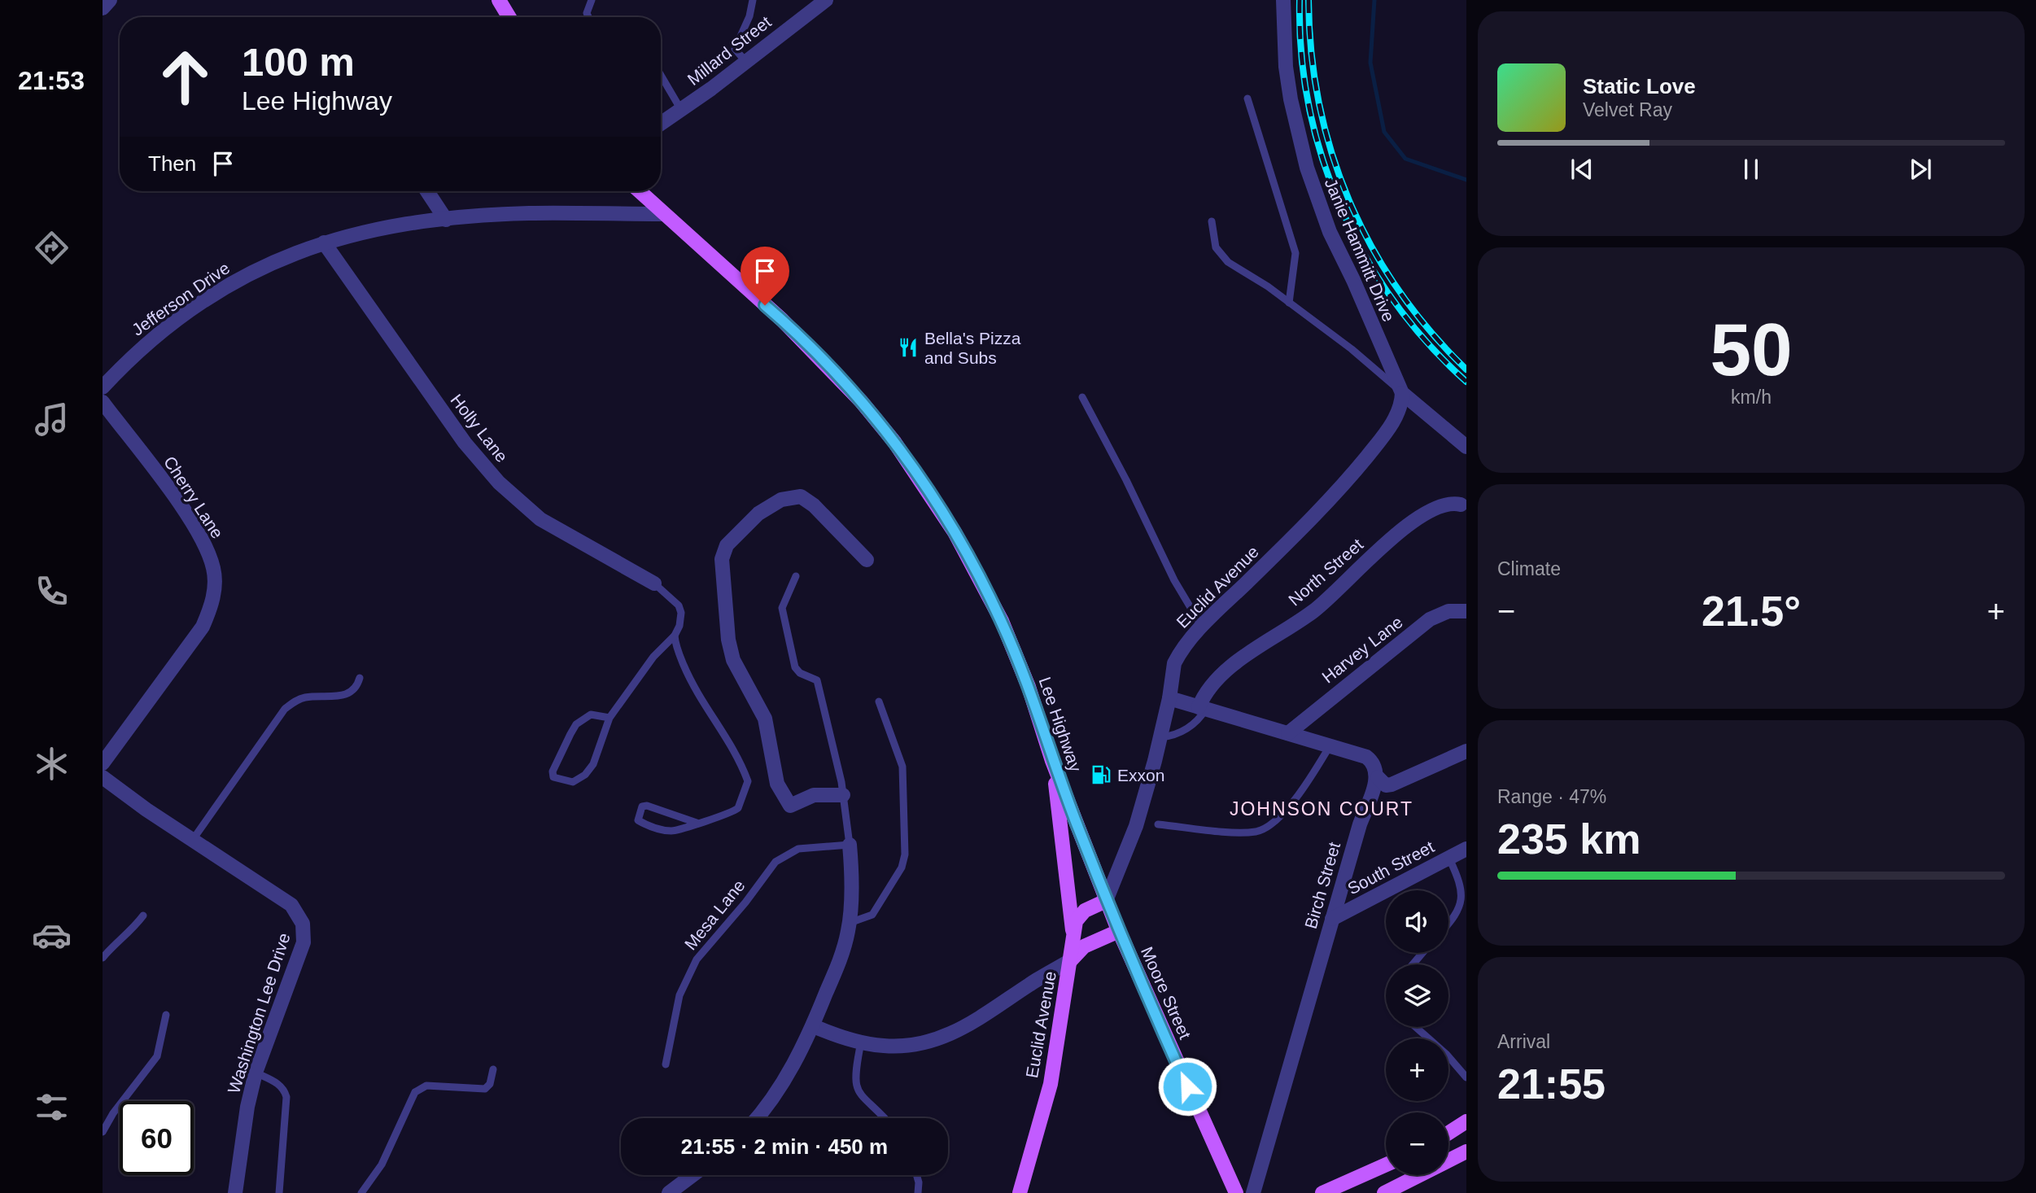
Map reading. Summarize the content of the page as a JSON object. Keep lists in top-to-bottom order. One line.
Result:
{"streets":{"main road":["Euclid Avenue","Lee Highway","Moore Street"],"street":["Millard Street","Janie Hammitt Drive","Jefferson Drive","Holly Lane","Cherry Lane","North Street","Harvey Lane","South Street","Birch Street","Washington Lee Drive"],"lane":["Mesa Lane"]},"crossings":[["Janie Hammitt Drive","Euclid Avenue"],["Jefferson Drive","Holly Lane"],["Jefferson Drive","Lee Highway"],["Euclid Avenue","Lee Highway"],["Euclid Avenue","Moore Street"],["Lee Highway","Moore Street"],["South Street","Birch Street"]],"districts":["JOHNSON COURT"],"places":{"restaurant":["Bella's Pizza and Subs"],"fuel station":["Exxon"]},"page":{"tabs":"21:53","turn":["100 m","Lee Highway"],"song":["Static Love","Velvet Ray"],"then":"Then","tile":[["50","km/h"],"Climate",["Range · 47%","235 km"],["Arrival","21:55"]],"heat":["−","21.5°","+"],"map_buttons":["+","−"],"limit":"60","trip":"21:55 · 2 min · 450 m"}}
